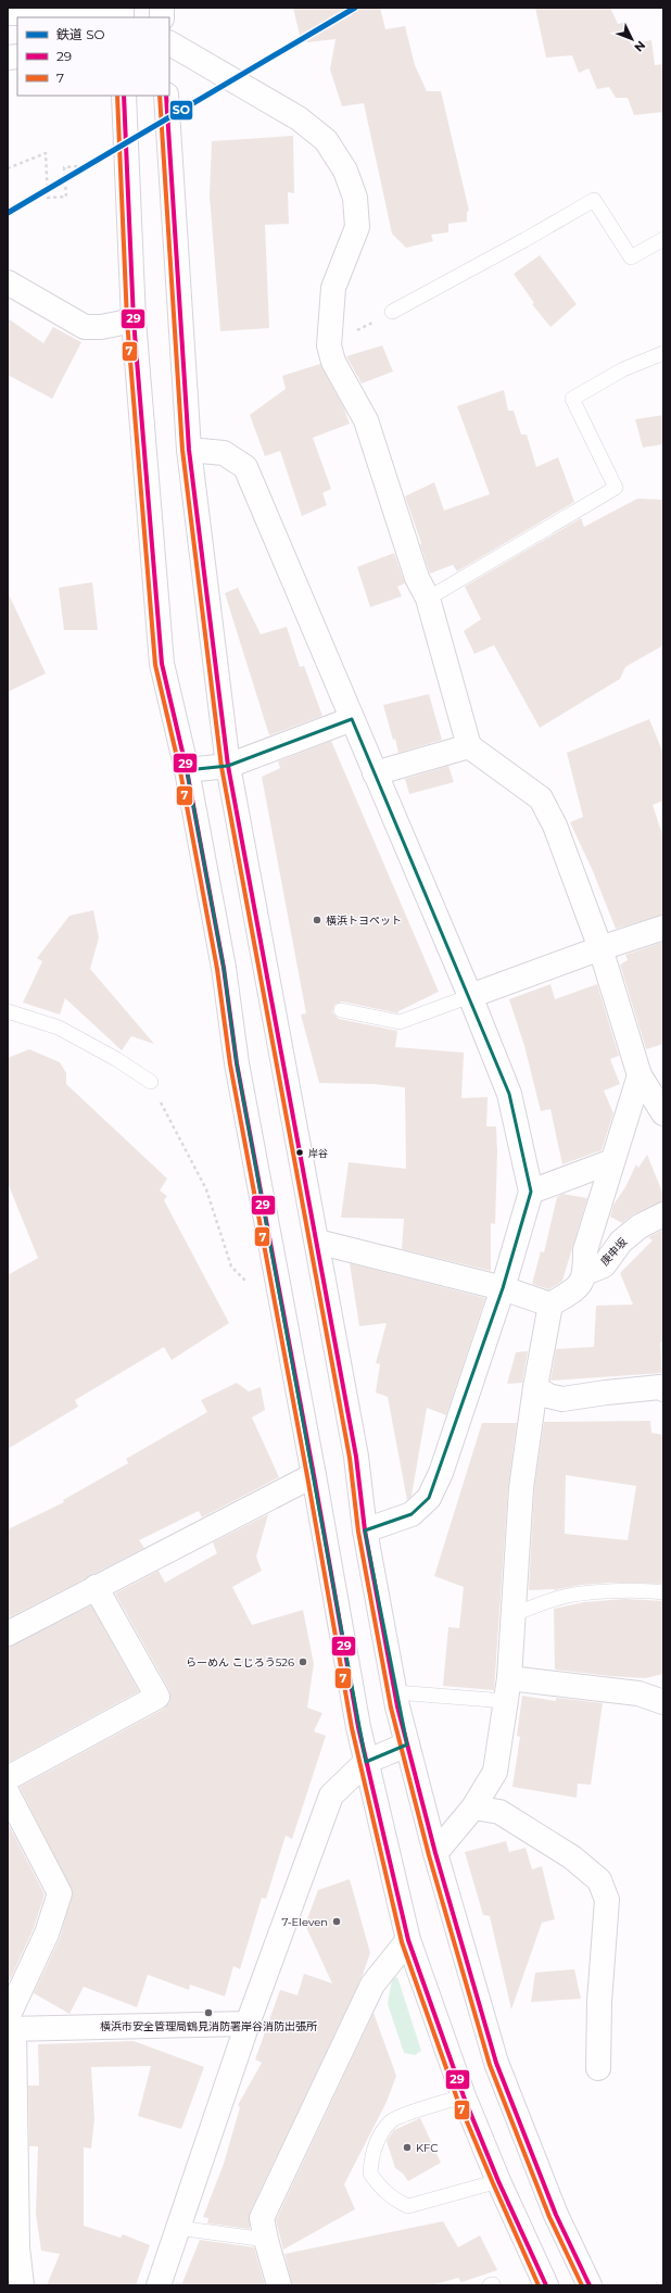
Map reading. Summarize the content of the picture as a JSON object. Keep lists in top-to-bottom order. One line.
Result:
{"streets":{"main road":["庚申坂"]},"places":["横浜トヨペット","岸谷","らーめん こじろう526","7-Eleven","横浜市安全管理局鶴見消防署岸谷消防出張所","KFC"],"lines":["rail line SO","transit line 29","transit line 7"],"legend":["鉄道 SO","29","7"],"north":"bottom right"}
